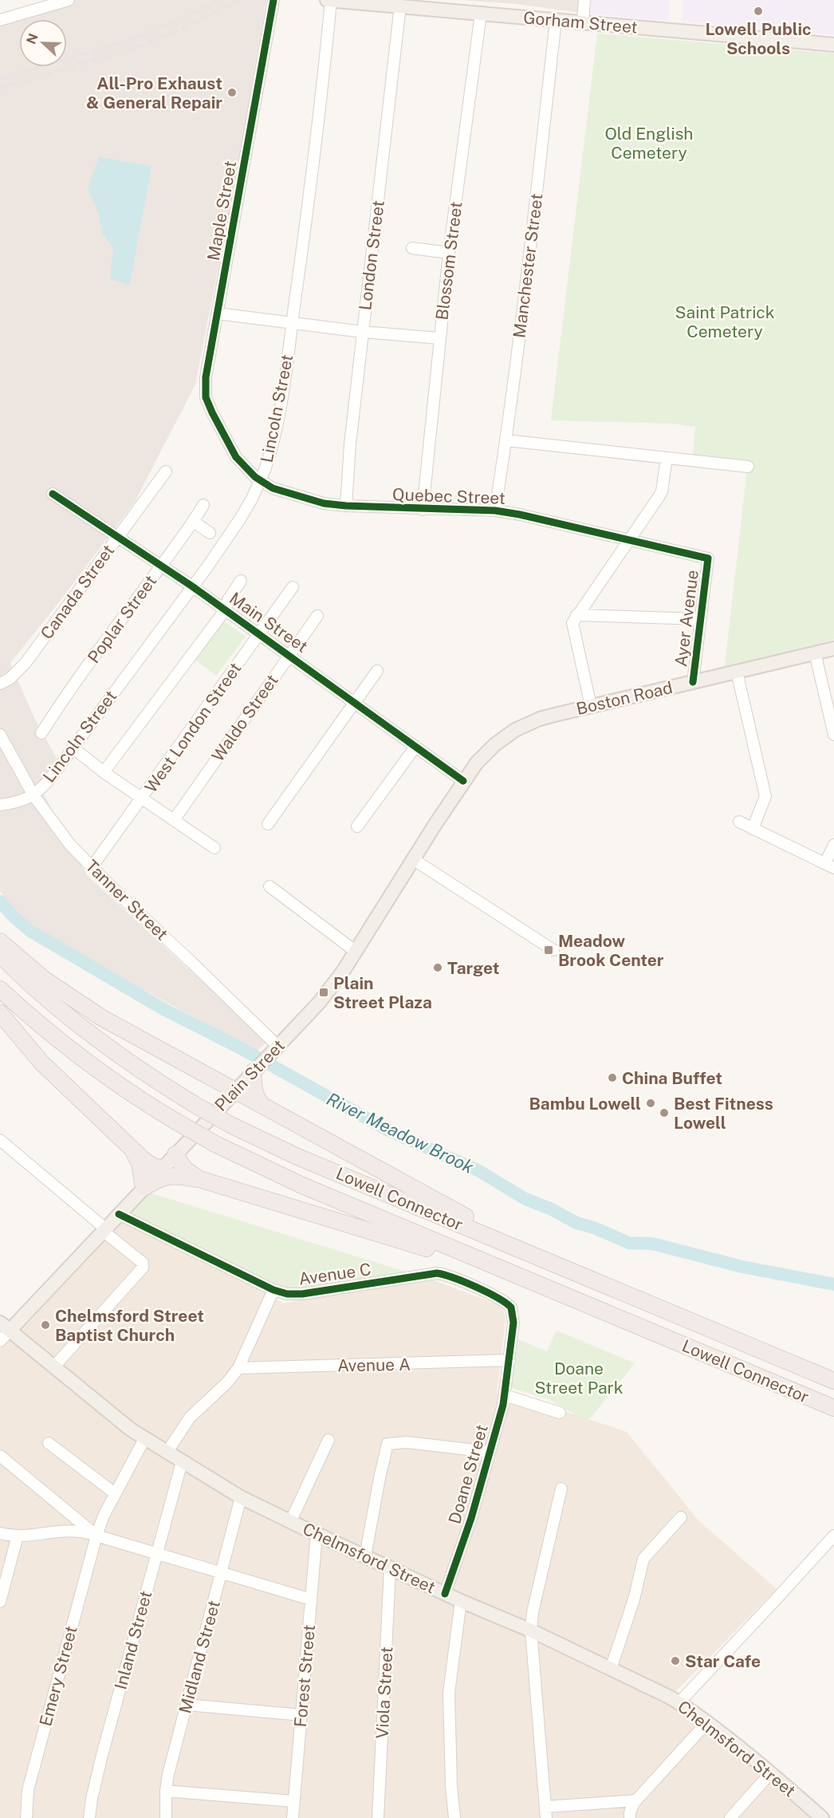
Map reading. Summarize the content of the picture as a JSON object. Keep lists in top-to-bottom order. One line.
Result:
{"streets":{"highway":["Lowell Connector"],"main road":["Gorham Street","Boston Road","Plain Street","Chelmsford Street"],"street":["Maple Street","London Street","Blossom Street","Manchester Street","Lincoln Street","Quebec Street","Canada Street","Ayer Avenue","Poplar Street","Main Street","Waldo Street","West London Street","Tanner Street","Avenue C","Avenue A","Doane Street","Inland Street","Midland Street","Emery Street","Forest Street","Viola Street"]},"crossings":[["Gorham Street","London Street"],["Gorham Street","Blossom Street"],["Gorham Street","Manchester Street"],["Gorham Street","Lincoln Street"],["Maple Street","Quebec Street"],["London Street","Quebec Street"],["Blossom Street","Quebec Street"],["Manchester Street","Quebec Street"],["Lincoln Street","Main Street"],["Lincoln Street","Tanner Street"],["Quebec Street","Ayer Avenue"],["Canada Street","Main Street"],["Ayer Avenue","Boston Road"],["Poplar Street","Main Street"],["Main Street","Boston Road"],["Main Street","Waldo Street"],["Main Street","West London Street"],["Main Street","Plain Street"],["Boston Road","Plain Street"],["West London Street","Tanner Street"],["Tanner Street","Plain Street"],["Plain Street","Avenue C"],["Plain Street","Chelmsford Street"],["Avenue C","Avenue A"],["Avenue C","Doane Street"],["Avenue A","Doane Street"],["Doane Street","Chelmsford Street"],["Chelmsford Street","Inland Street"],["Chelmsford Street","Midland Street"],["Chelmsford Street","Emery Street"],["Chelmsford Street","Forest Street"],["Chelmsford Street","Viola Street"]],"water":["River Meadow Brook"],"parks":["Old English Cemetery","Saint Patrick Cemetery","Doane Street Park"],"places":{"other":["Lowell Public Schools","All-Pro Exhaust & General Repair","Target","China Buffet","Bambu Lowell","Best Fitness Lowell","Chelmsford Street Baptist Church","Star Cafe"],"transit":["Meadow Brook Center","Plain Street Plaza"]},"north":"left"}
